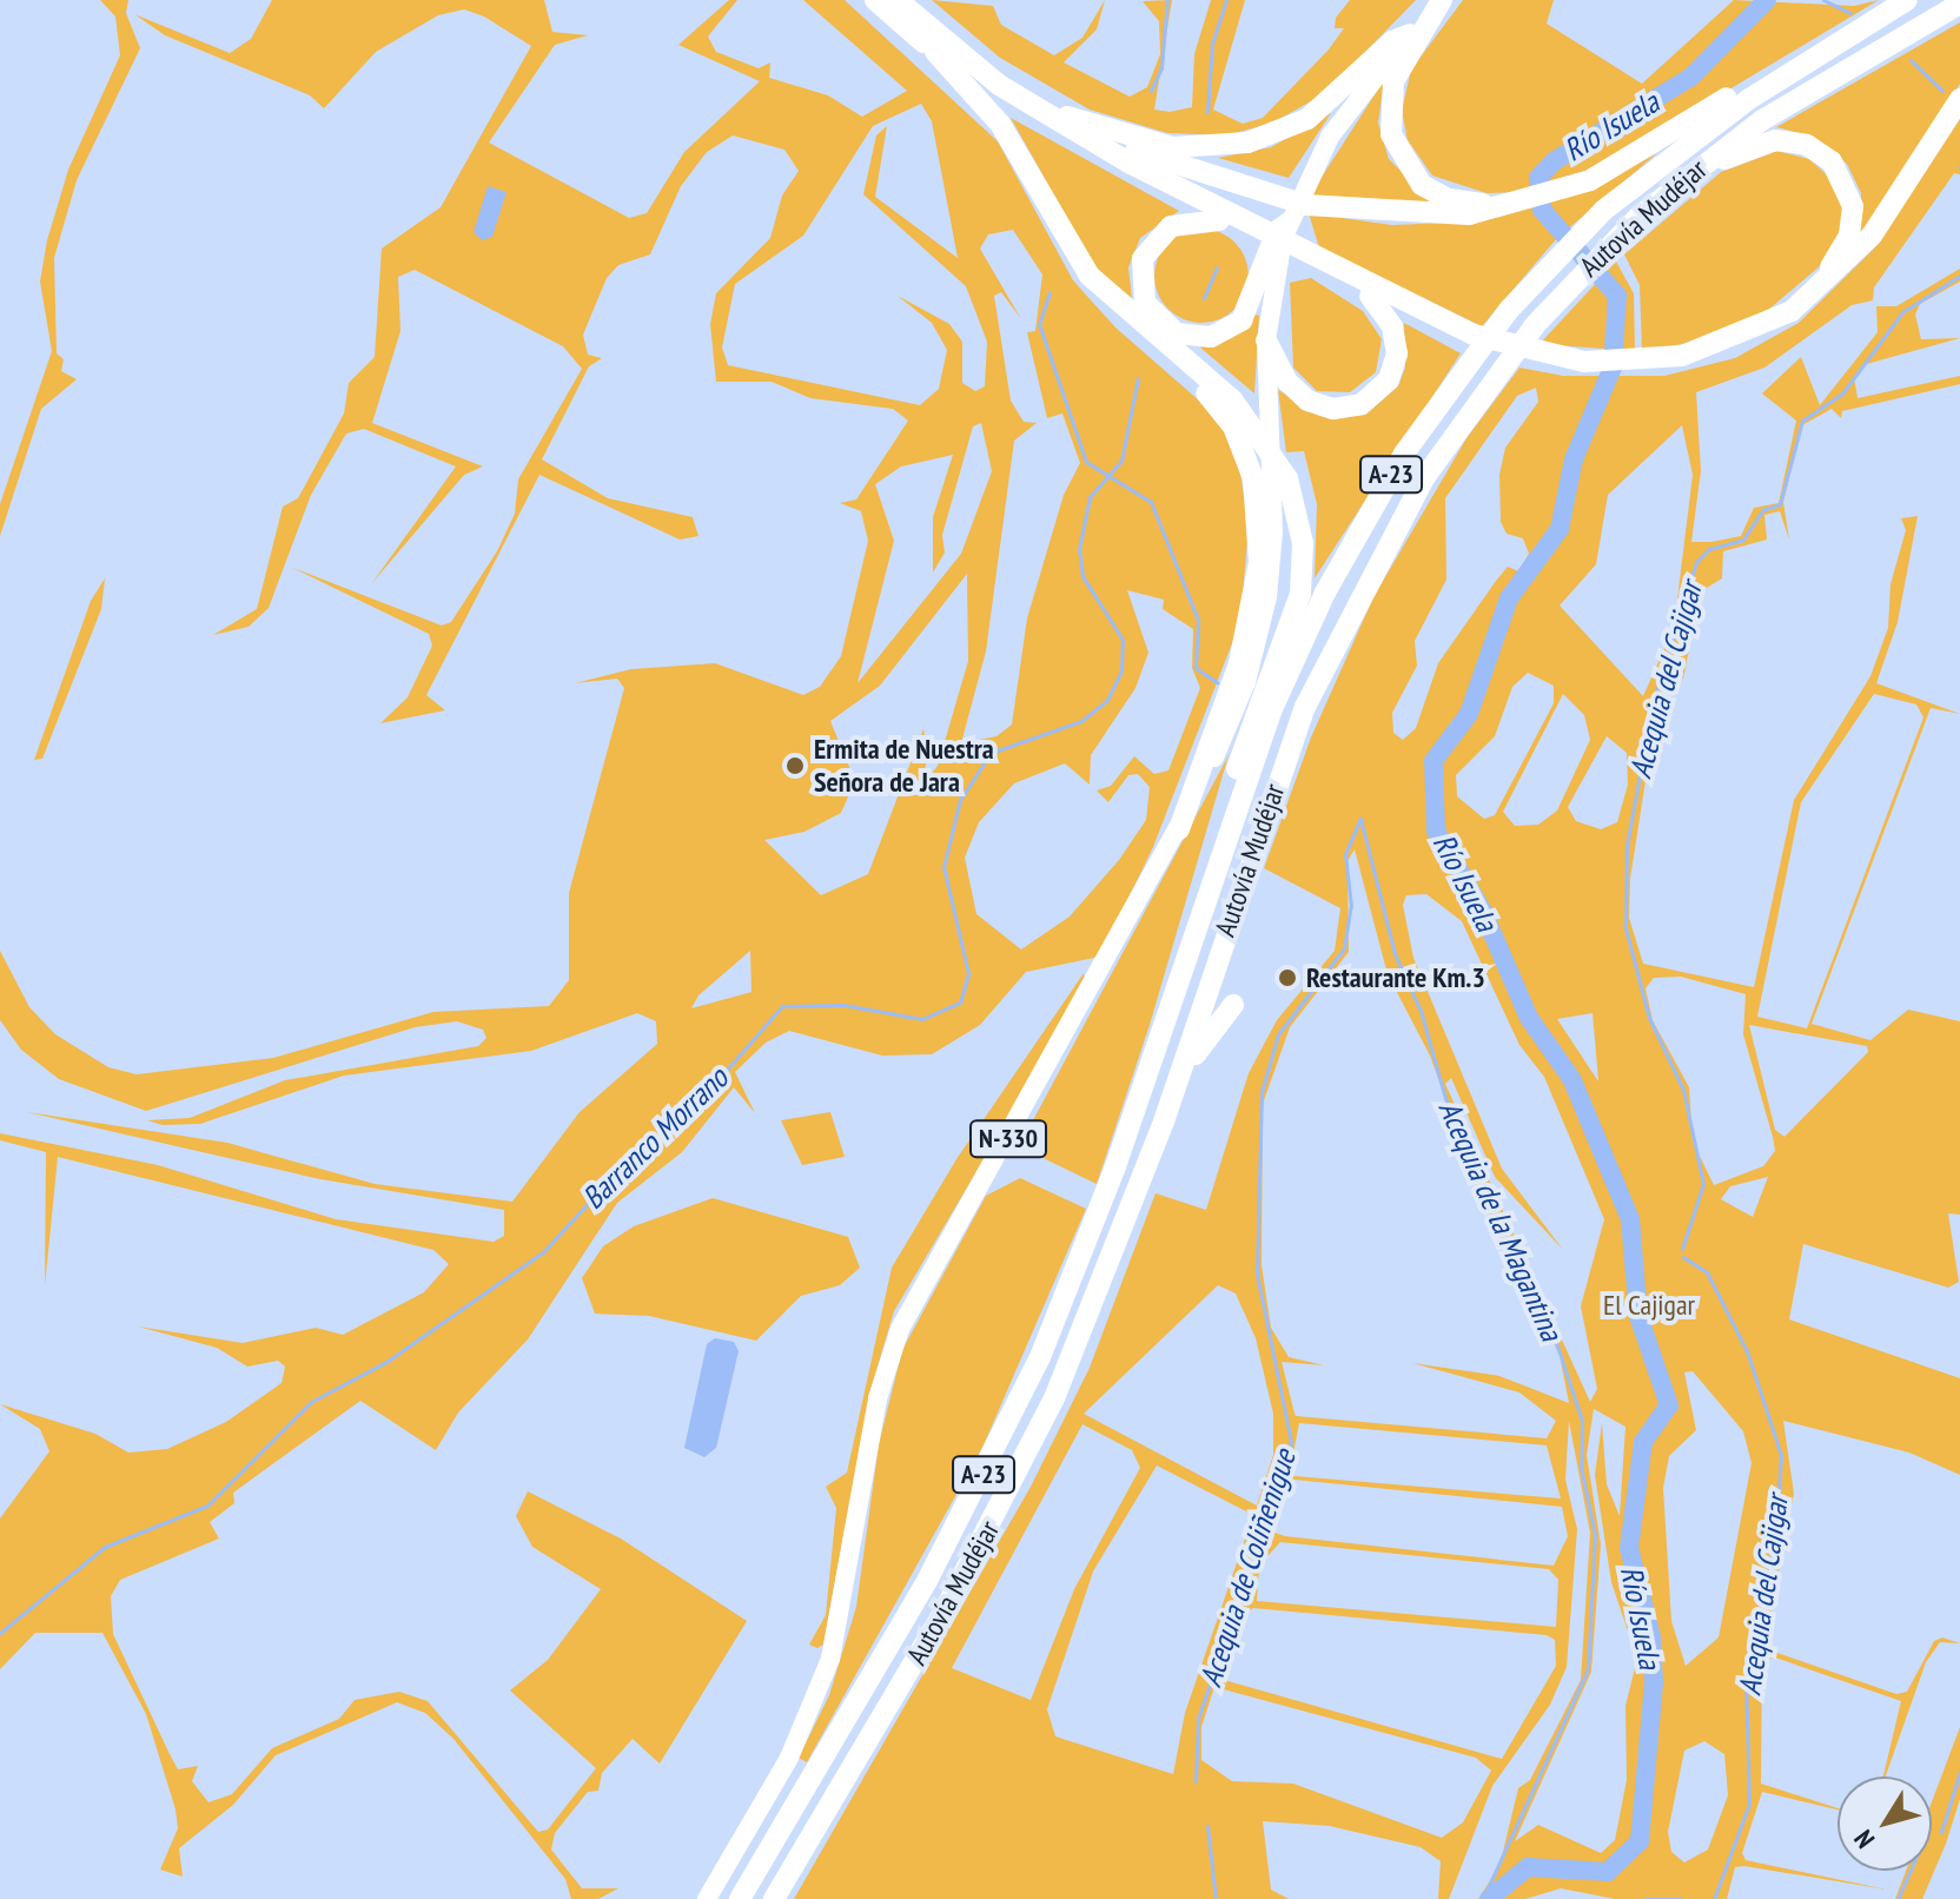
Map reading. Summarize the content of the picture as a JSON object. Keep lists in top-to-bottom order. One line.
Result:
{"streets":{"highway":["Autovía Mudéjar","A-23","N-330"]},"water":["Río Isuela","Acequia del Cajigar","Barranco Morrano","Acequia de la Magantina","Acequia de Coliñenigue"],"parks":["El Cajigar"],"places":["Ermita de Nuestra Señora de Jara","Restaurante Km.3"],"north":"bottom left"}
